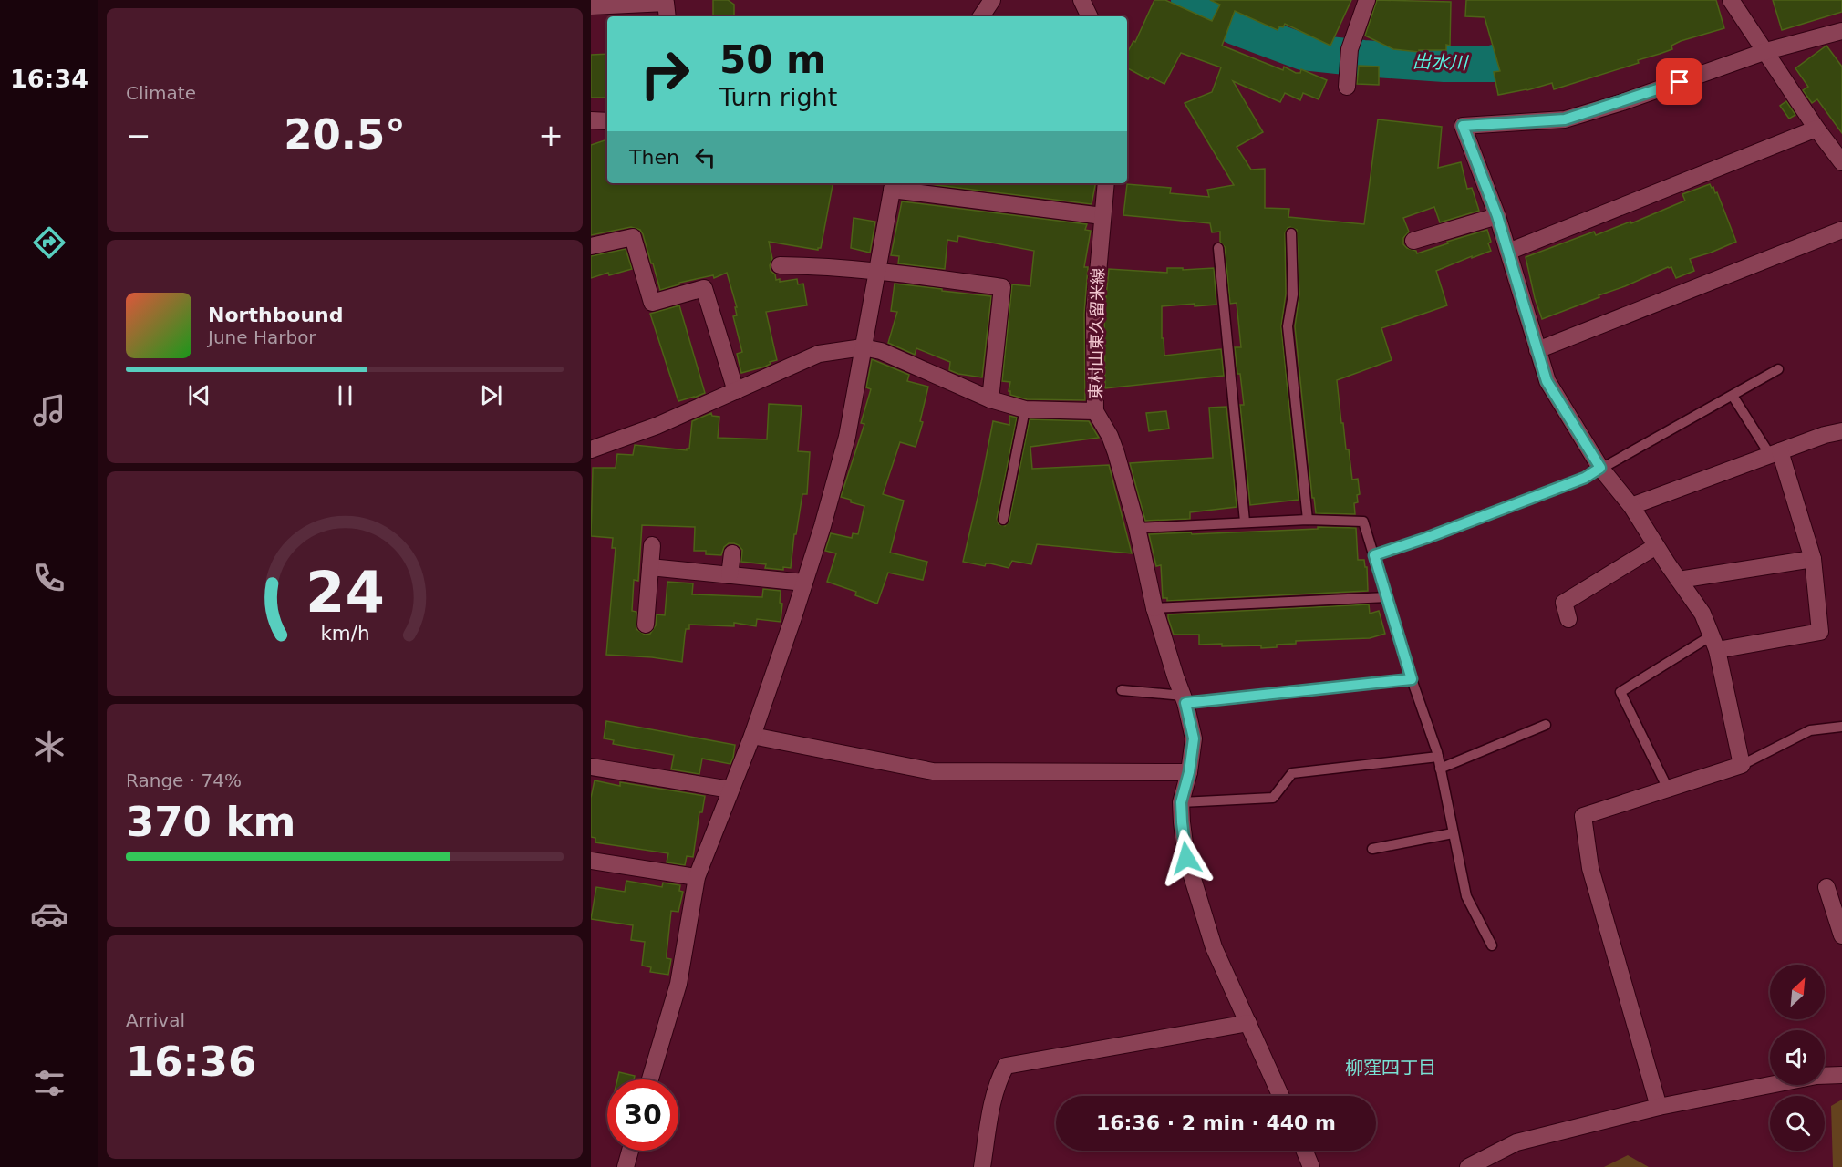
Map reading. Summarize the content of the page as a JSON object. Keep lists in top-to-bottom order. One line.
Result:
{"streets":{"street":["東村山東久留米線"]},"districts":["柳窪四丁目"],"water":["出水川"],"north":"top right","page":{"tabs":"16:34","tile":["Climate",["Range · 74%","370 km"],["Arrival","16:36"]],"turn":["50 m","Turn right"],"heat":["−","20.5°","+"],"then":"Then","song":["Northbound","June Harbor"],"limit":"30","trip":"16:36 · 2 min · 440 m","gauge":["24","km/h"]}}
